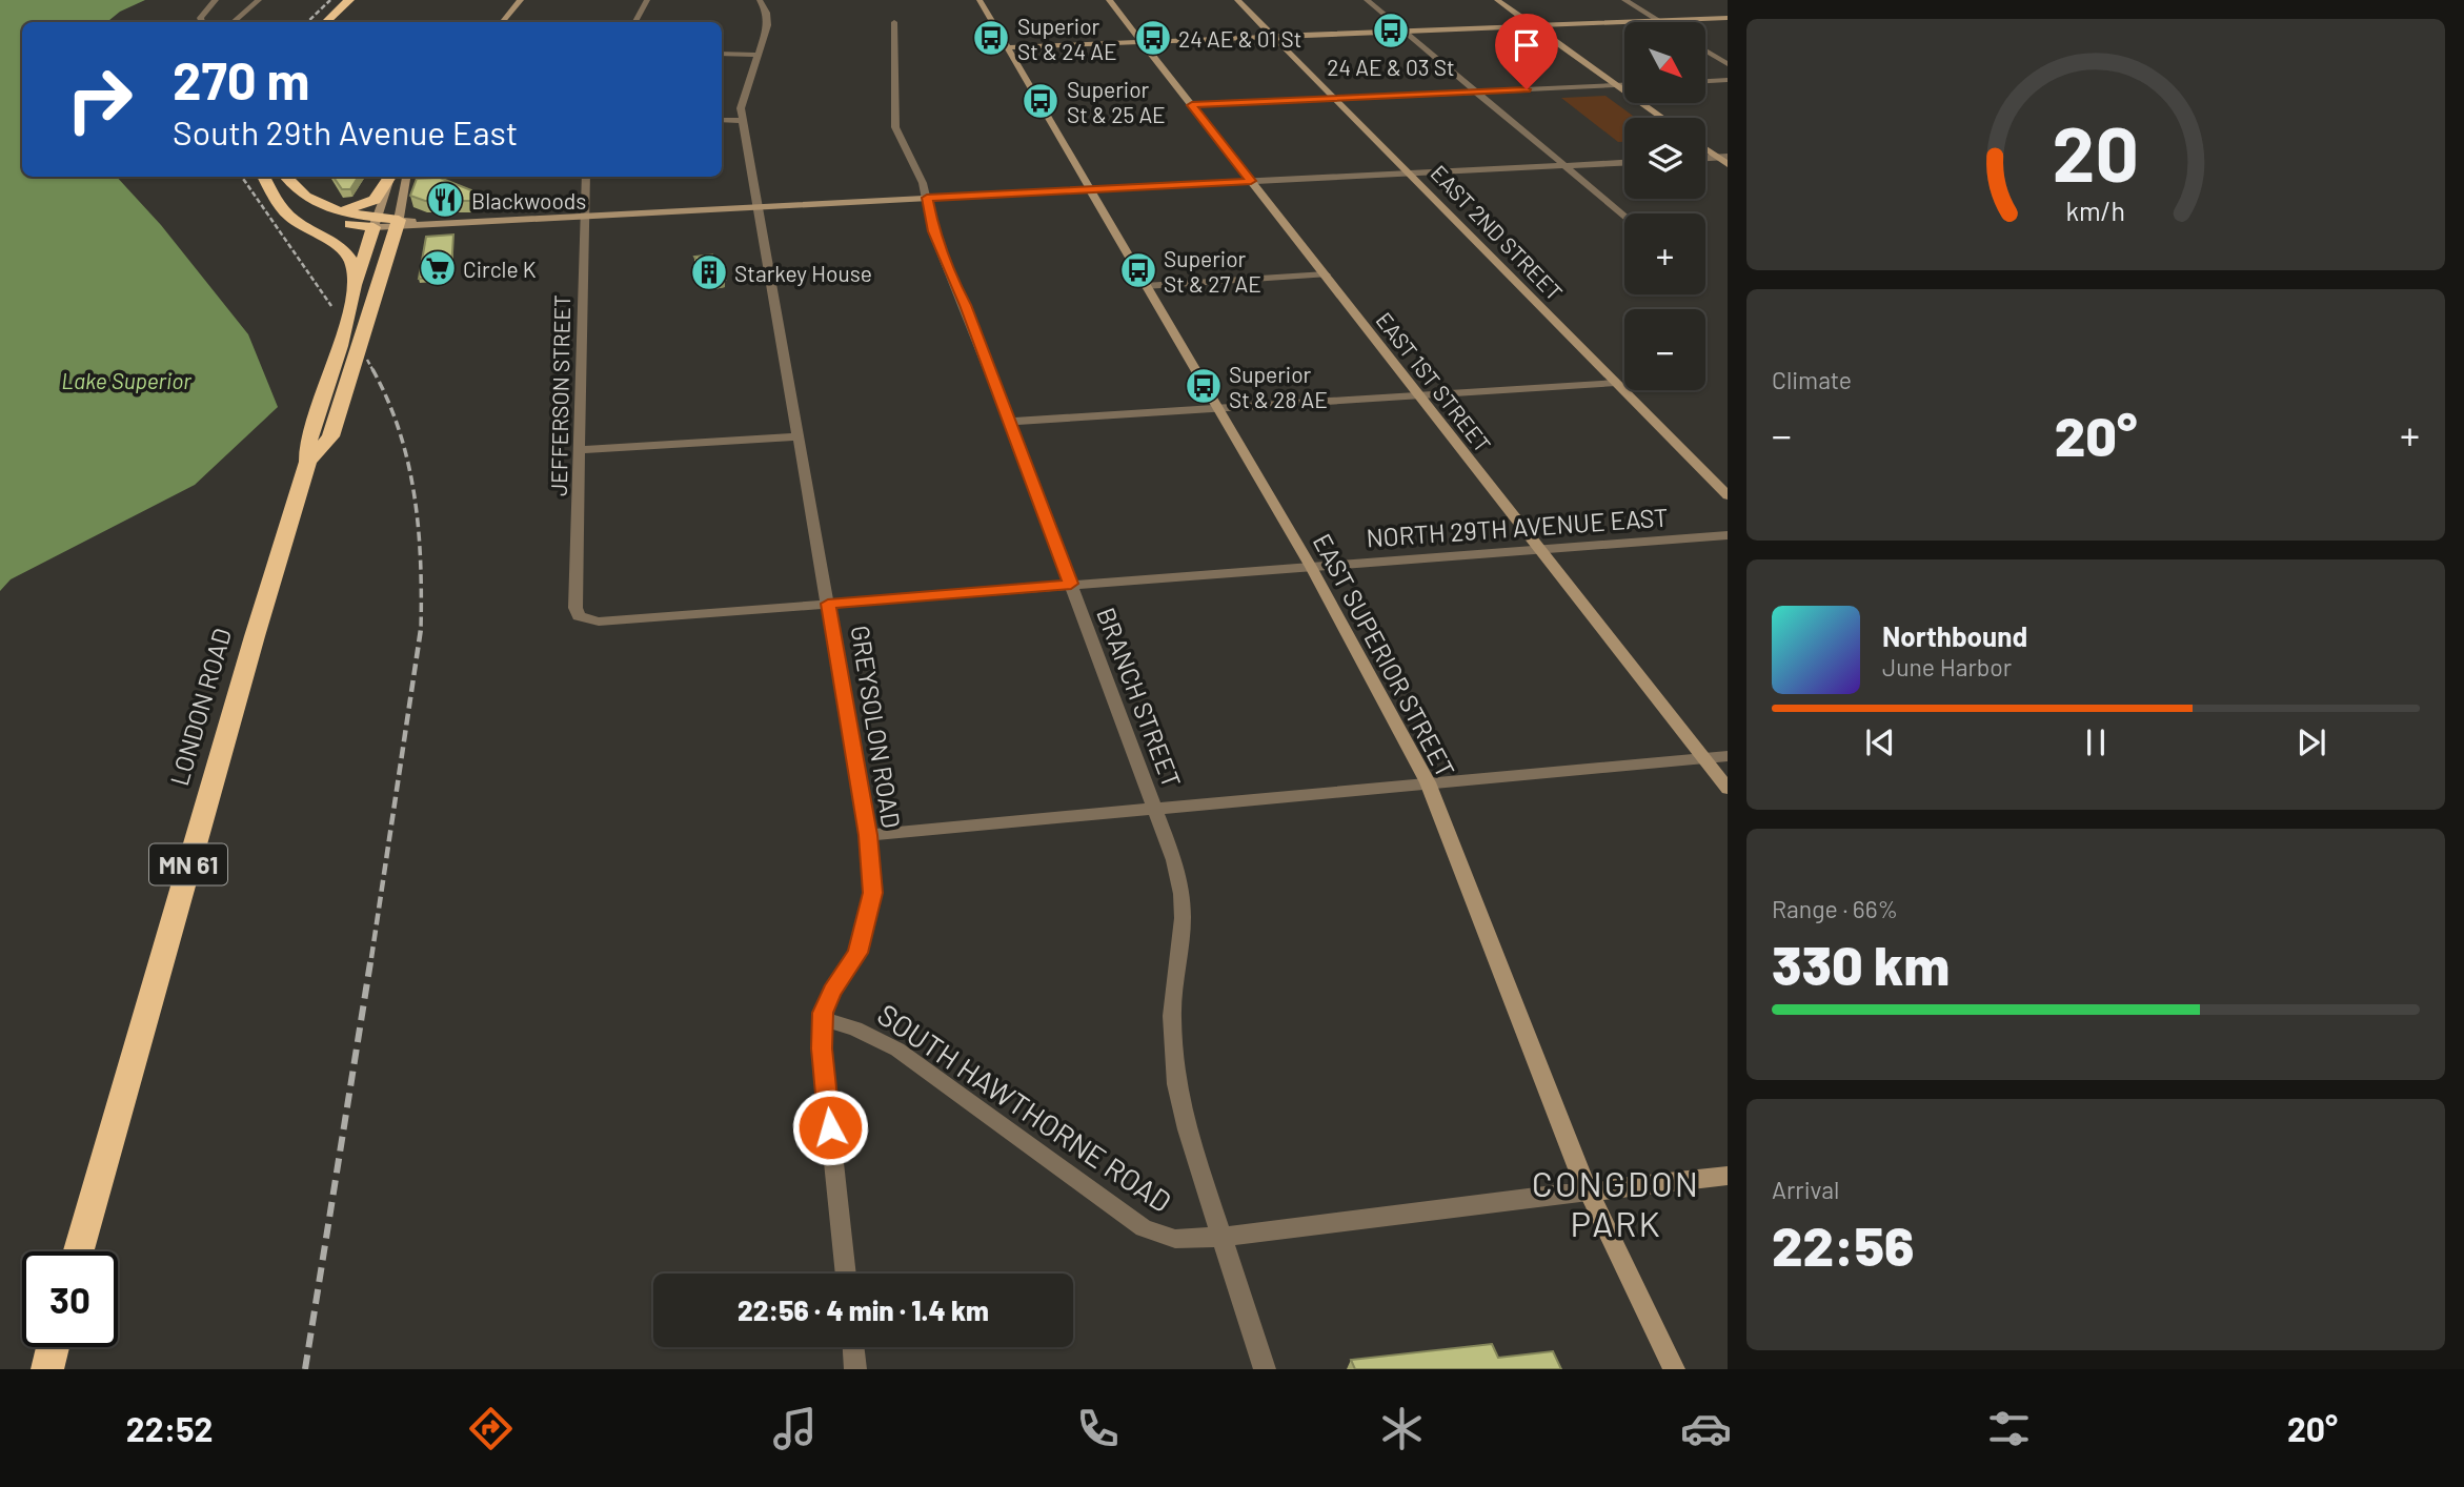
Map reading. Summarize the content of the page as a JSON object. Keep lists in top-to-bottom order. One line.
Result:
{"streets":{"highway":["LONDON ROAD","MN 61"],"street":["EAST 2ND STREET","EAST 1ST STREET","JEFFERSON STREET","NORTH 29TH AVENUE EAST","EAST SUPERIOR STREET","BRANCH STREET","GREYSOLON ROAD","SOUTH HAWTHORNE ROAD"]},"crossings":[["EAST 1ST STREET","NORTH 29TH AVENUE EAST"],["JEFFERSON STREET","NORTH 29TH AVENUE EAST"],["NORTH 29TH AVENUE EAST","EAST SUPERIOR STREET"],["NORTH 29TH AVENUE EAST","BRANCH STREET"],["NORTH 29TH AVENUE EAST","GREYSOLON ROAD"],["EAST SUPERIOR STREET","SOUTH HAWTHORNE ROAD"],["BRANCH STREET","SOUTH HAWTHORNE ROAD"],["LONDON ROAD","MN 61"],["GREYSOLON ROAD","SOUTH HAWTHORNE ROAD"]],"districts":["CONGDON PARK"],"water":["Lake Superior"],"places":{"bus stop":["24 AE & 03 St","Superior St & 24 AE","24 AE & 01 St","Superior St & 25 AE","Superior St & 27 AE","Superior St & 28 AE"],"restaurant":["Blackwoods"],"supermarket":["Circle K"],"building":["Starkey House"]},"north":"bottom right","page":{"map_buttons":["+","−"],"turn":["270 m","South 29th Avenue East"],"tile":["Climate",["Range · 66%","330 km"],["Arrival","22:56"]],"heat":["−","20°","+"],"song":["Northbound","June Harbor"],"limit":"30","trip":"22:56 · 4 min · 1.4 km","tabs":["22:52","20°"],"gauge":["20","km/h"]}}
